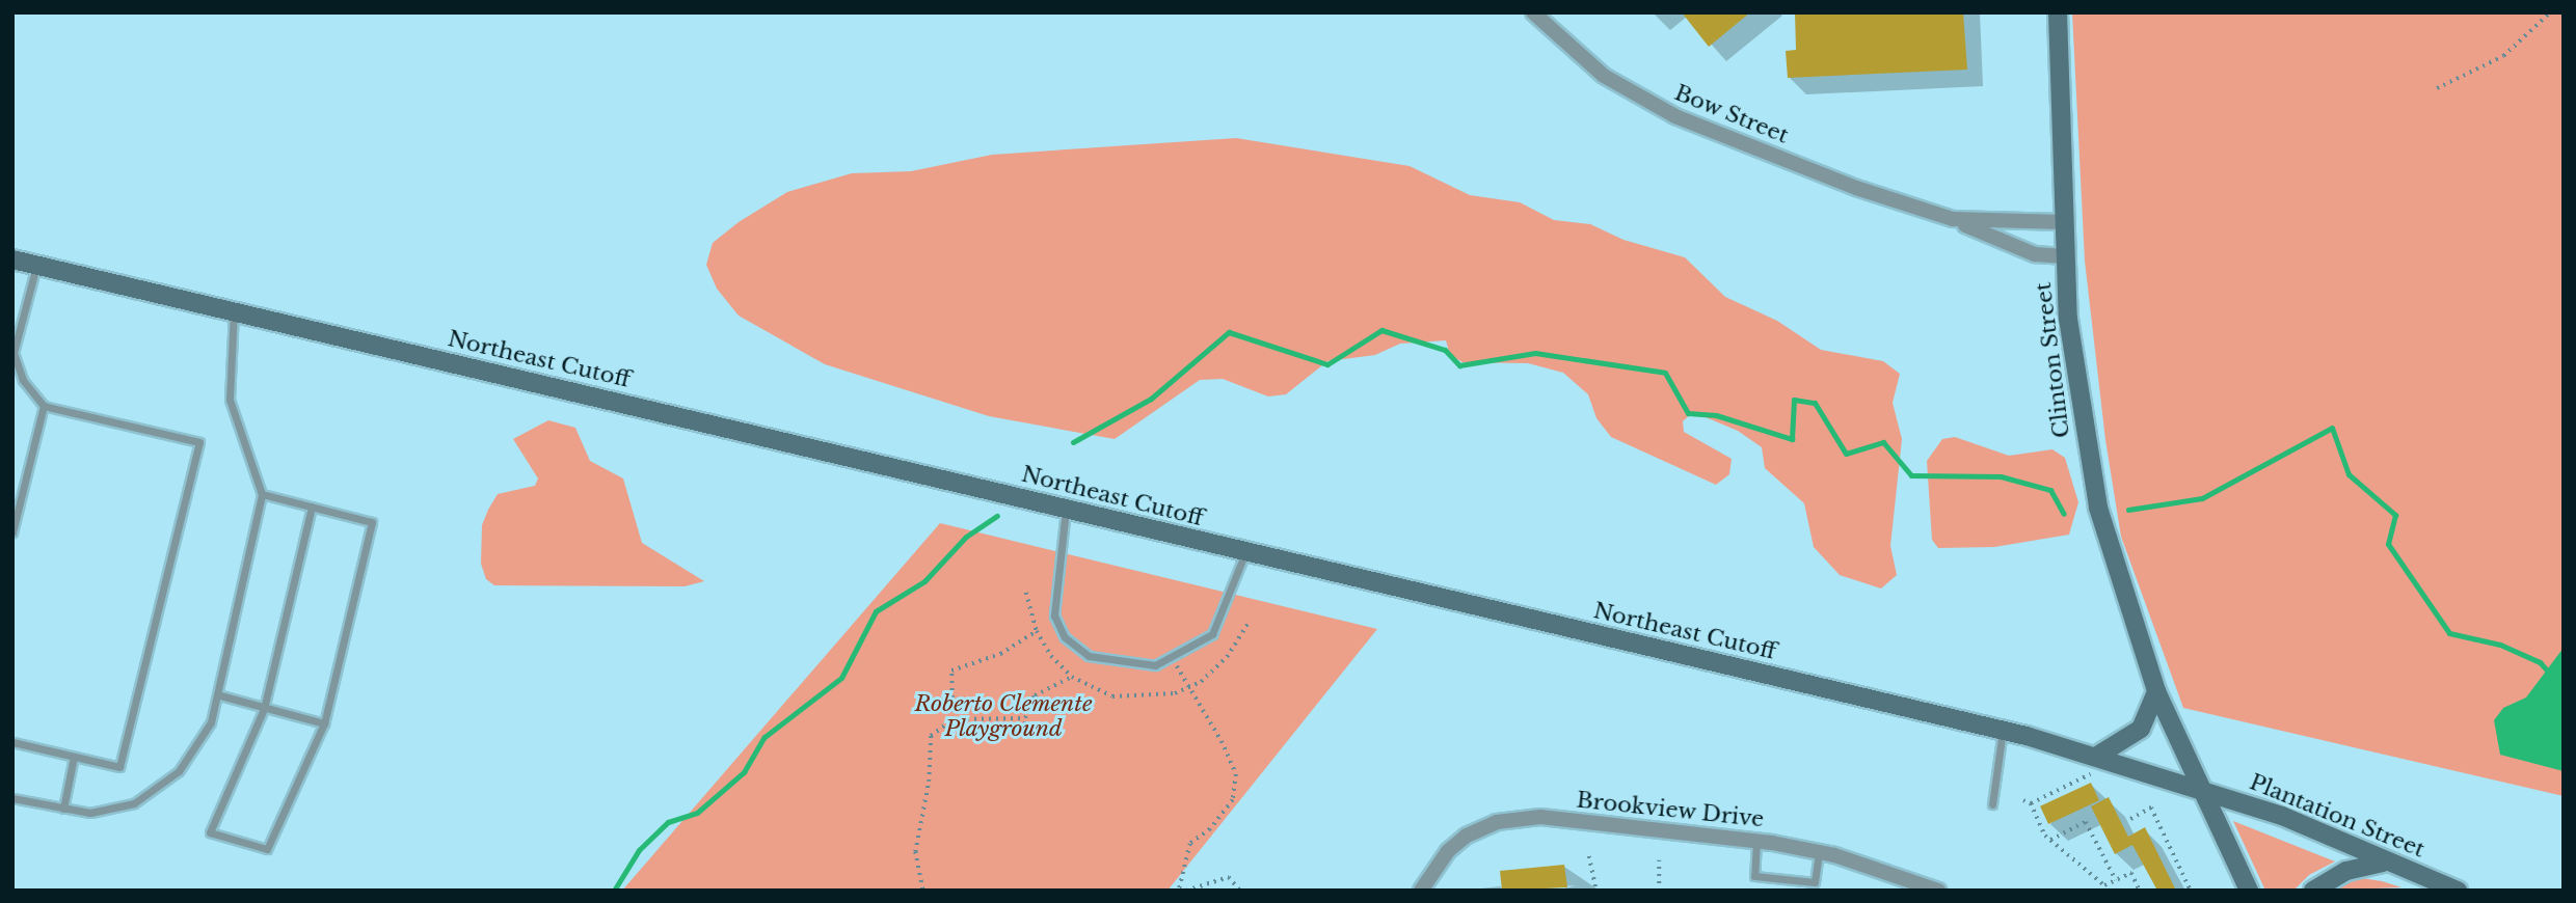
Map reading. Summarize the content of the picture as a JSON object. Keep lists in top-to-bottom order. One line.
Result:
{"streets":{"main road":["Northeast Cutoff","Clinton Street","Plantation Street"],"street":["Bow Street","Brookview Drive"]},"crossings":[["Bow Street","Clinton Street"],["Northeast Cutoff","Clinton Street"],["Northeast Cutoff","Plantation Street"],["Clinton Street","Plantation Street"]],"parks":["Roberto Clemente Playground"]}
